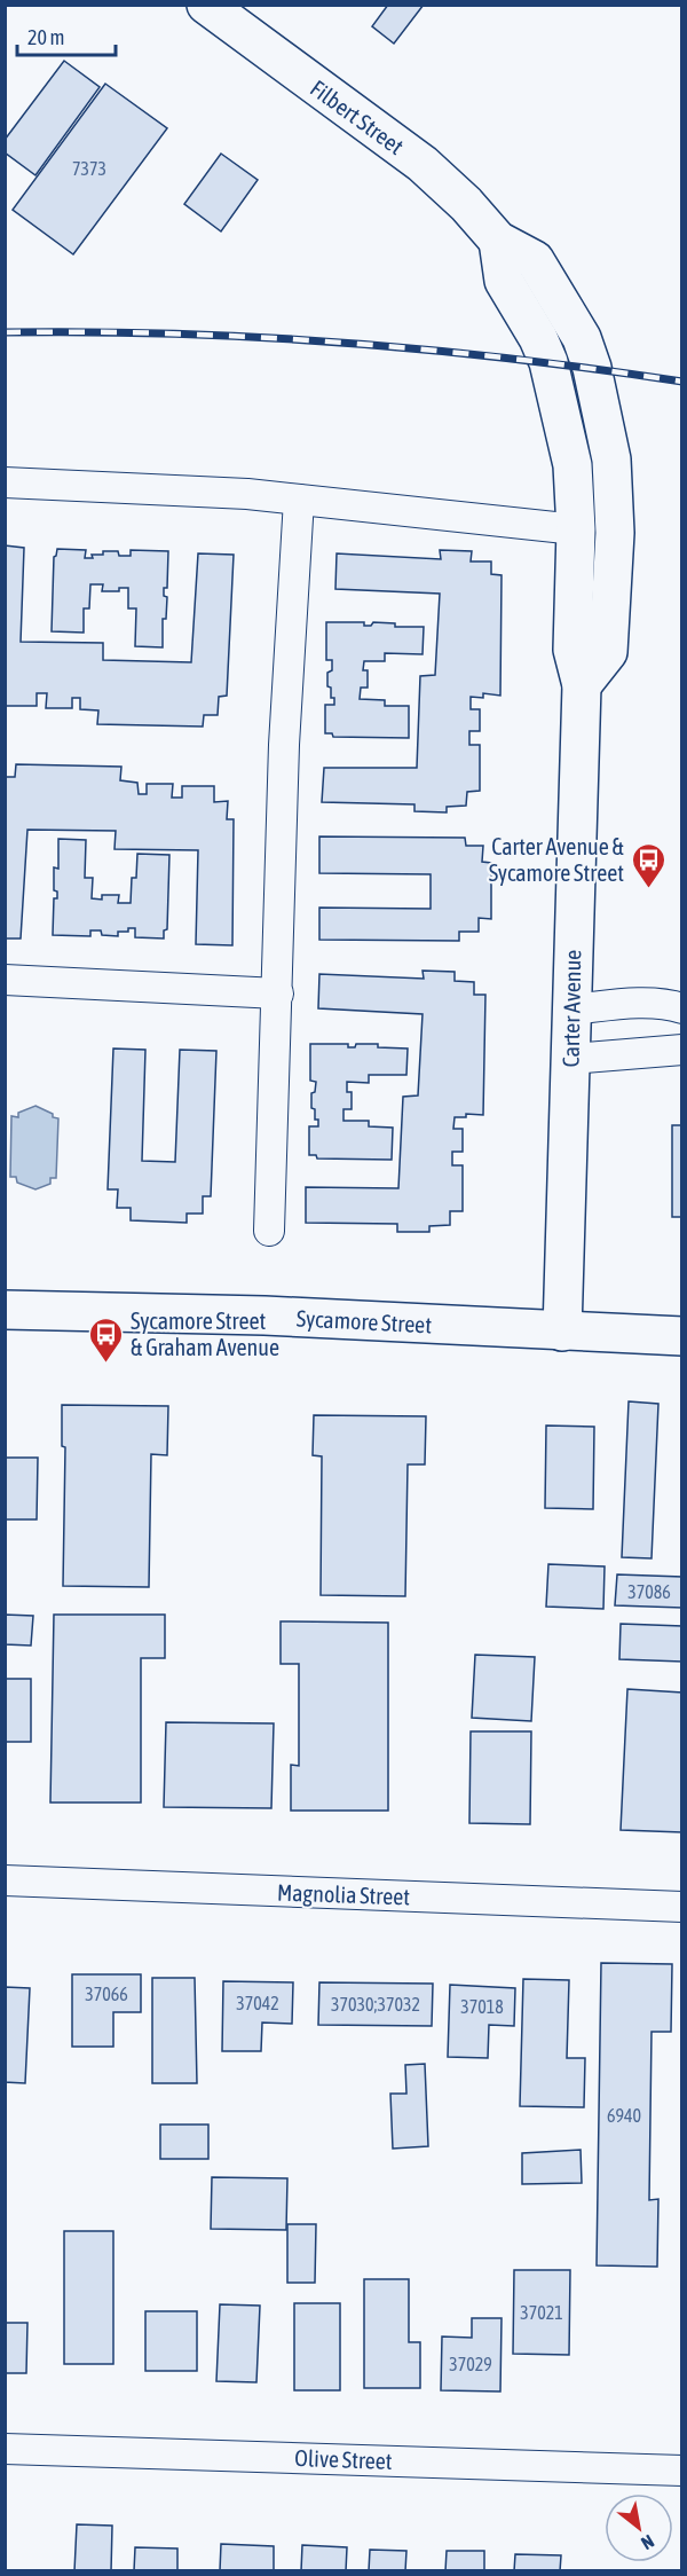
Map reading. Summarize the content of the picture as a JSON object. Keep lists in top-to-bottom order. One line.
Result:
{"streets":{"street":["Filbert Street","Carter Avenue","Sycamore Street","Magnolia Street","Olive Street"]},"crossings":[["Filbert Street","Carter Avenue"],["Carter Avenue","Sycamore Street"]],"places":{"bus stop":["Carter Avenue & Sycamore Street","Sycamore Street & Graham Avenue"]},"house_numbers":["7373","37086","37066","37042","37030;37032","37018","6940","37021","37029"],"scale_bar":"20 m","north":"bottom right"}
